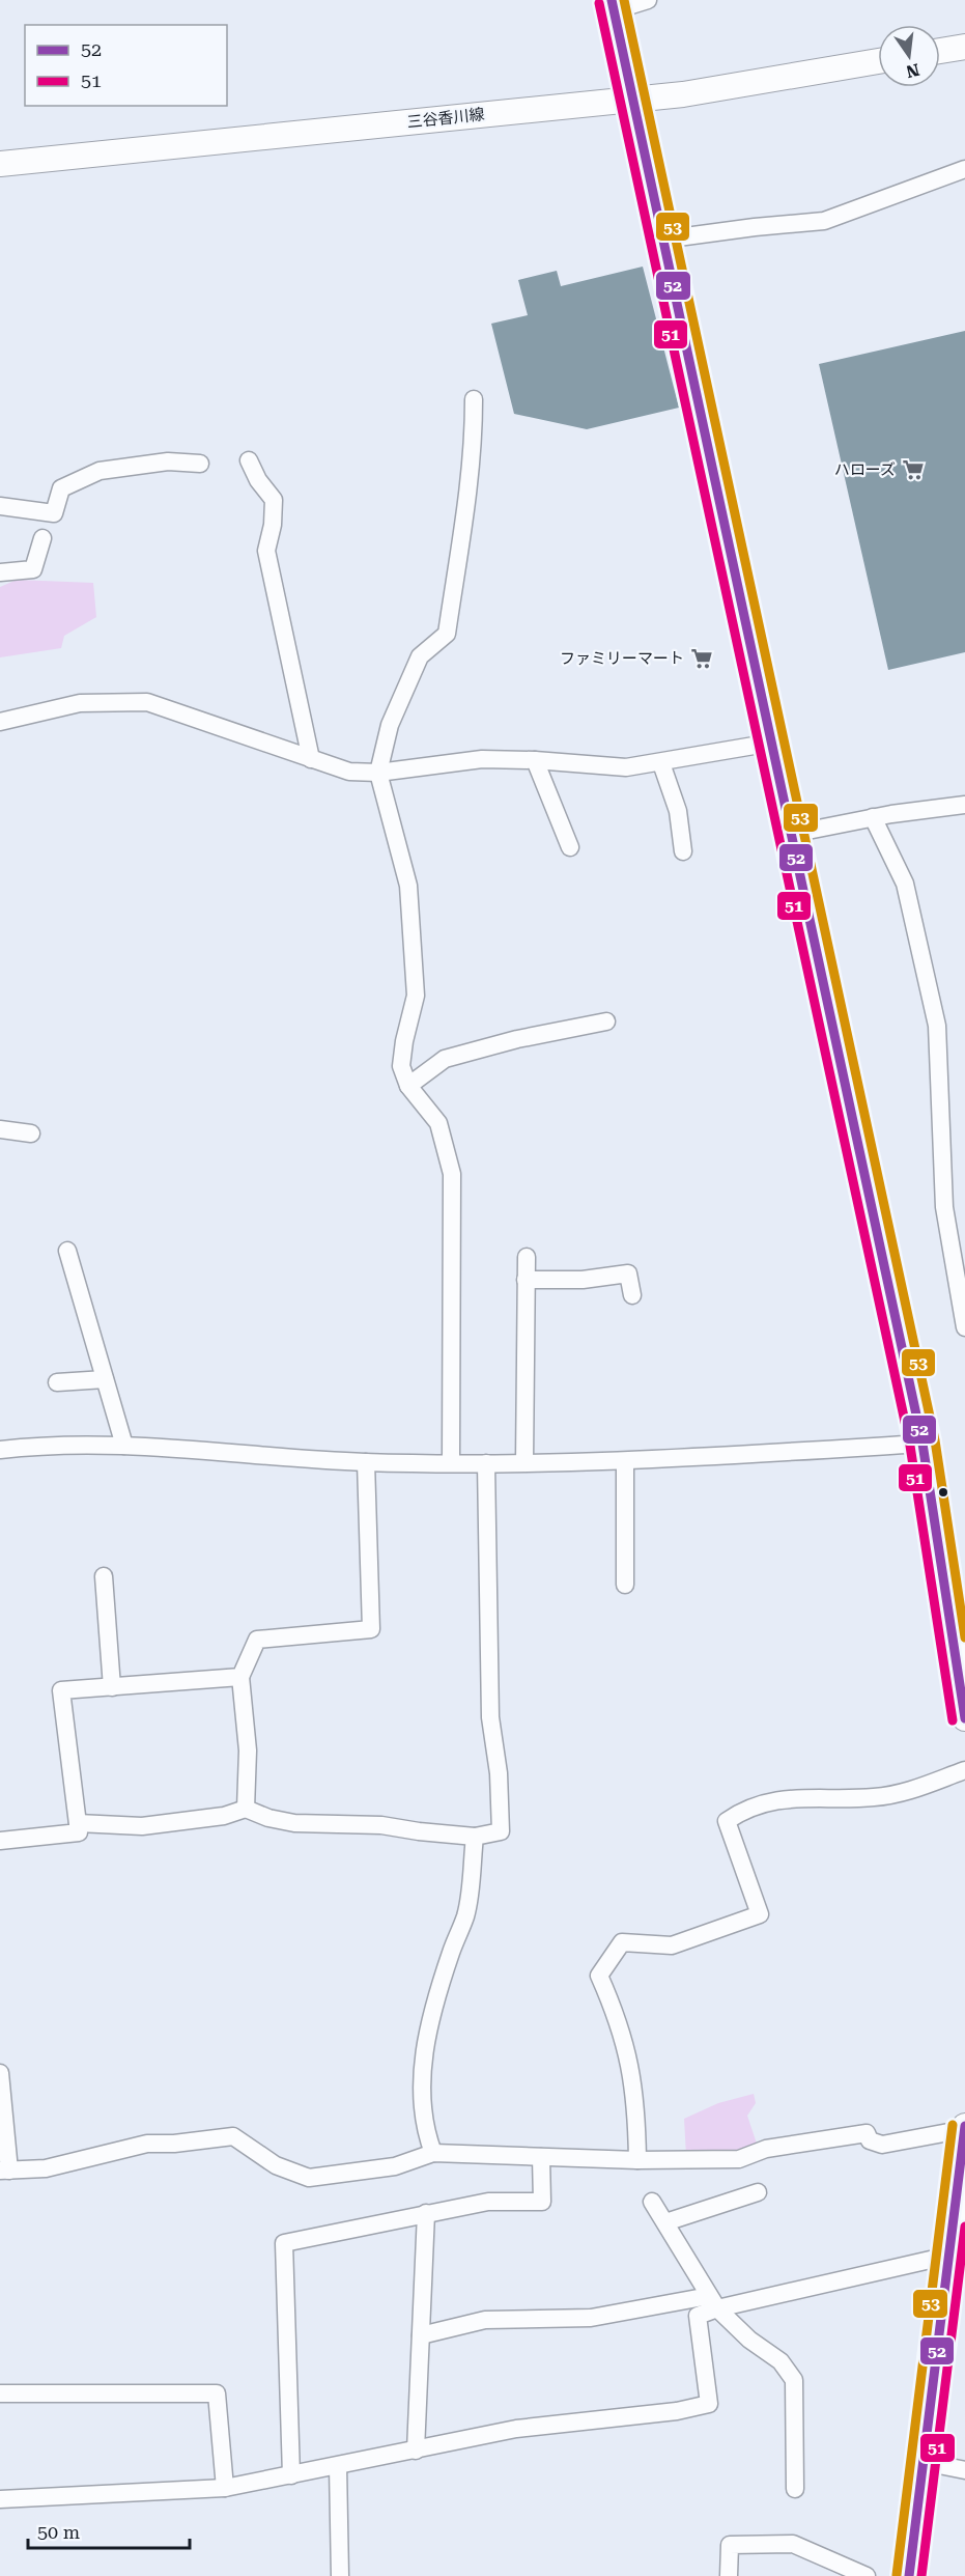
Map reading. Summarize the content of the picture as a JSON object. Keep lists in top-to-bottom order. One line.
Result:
{"streets":{"main road":["三谷香川線"]},"places":{"supermarket":["ハローズ","ファミリーマート"]},"lines":["transit line 52","transit line 53","transit line 51"],"legend":["52","51"],"scale_bar":"50 m","north":"bottom"}
